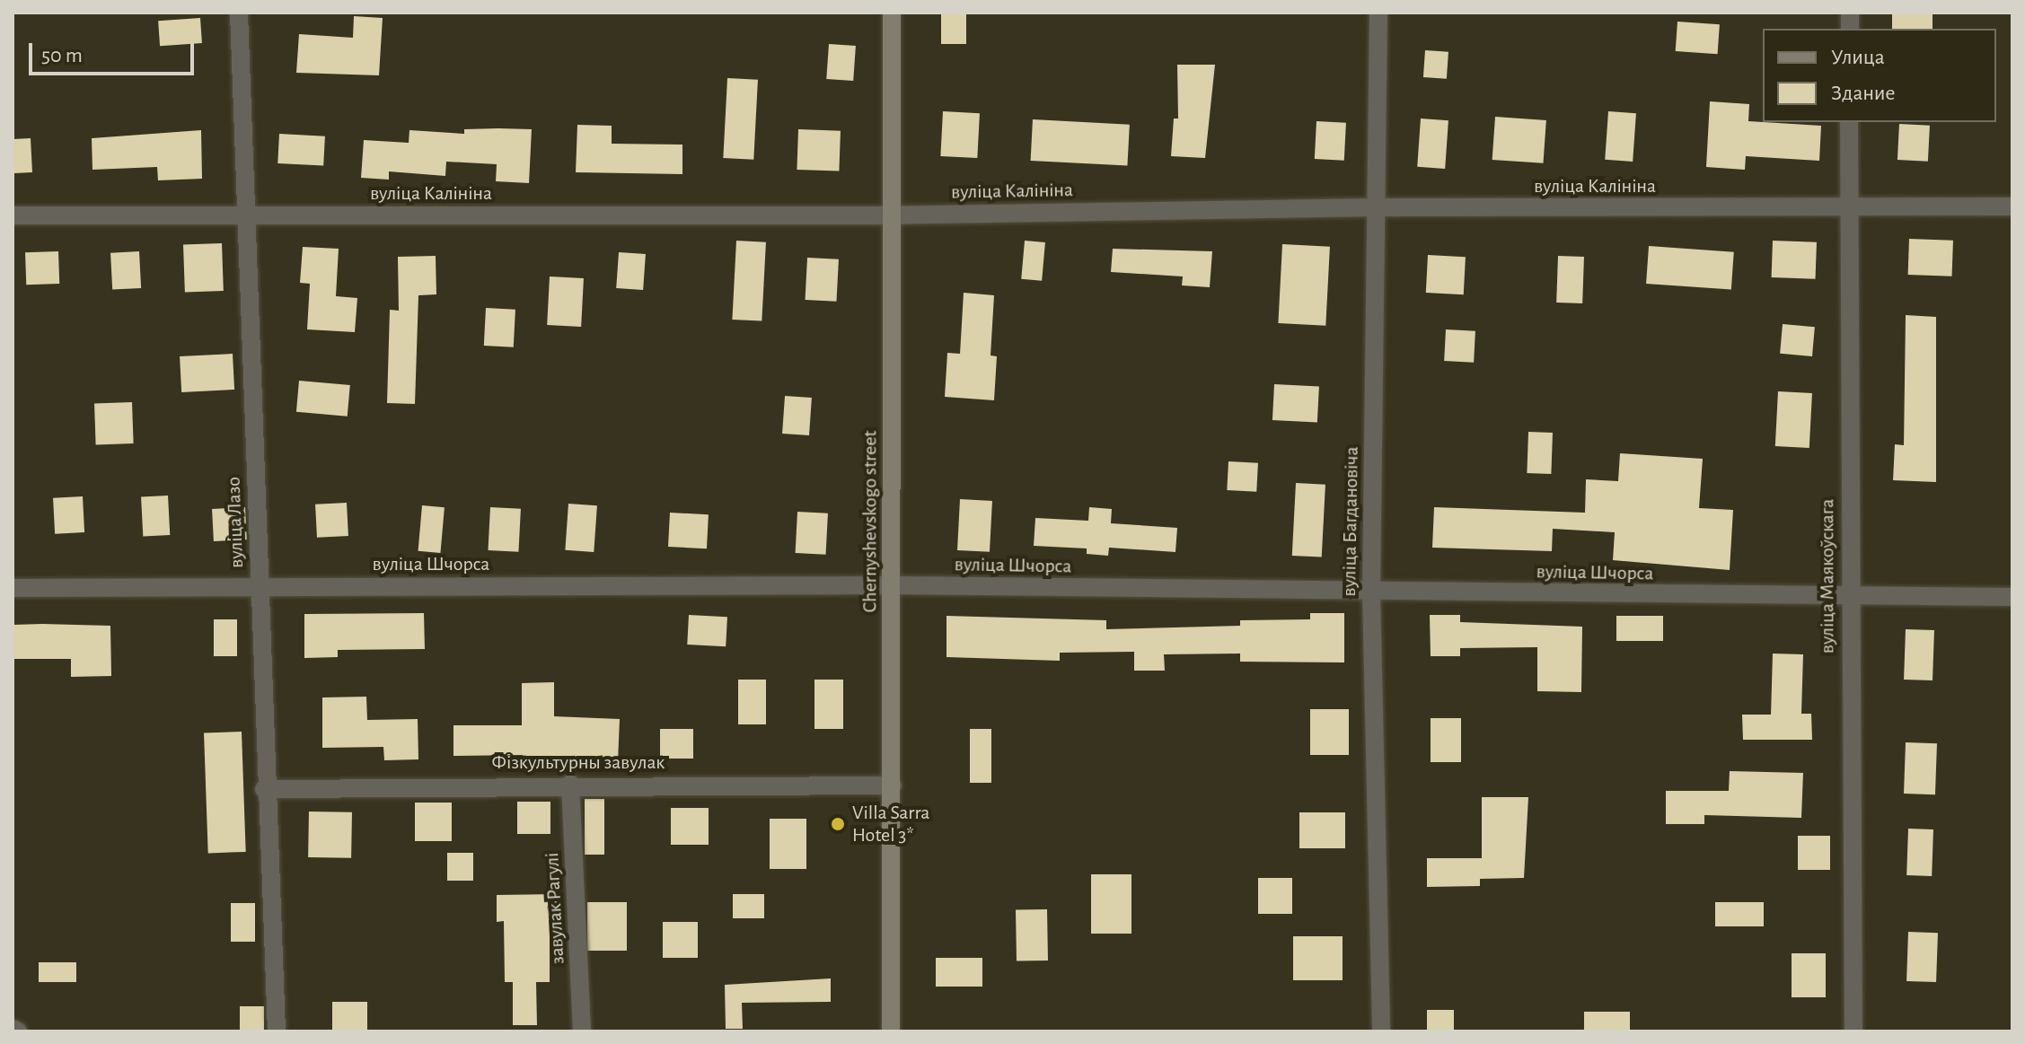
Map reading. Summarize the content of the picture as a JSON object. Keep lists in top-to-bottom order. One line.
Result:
{"streets":{"main road":["Chernyshevskogo street"],"street":["вуліца Калініна","вуліца Багдановіча","вуліца Лазо","вуліца Шчорса","вуліца Маякоўскага","Фізкультурны завулак","завулак Рагулі"]},"crossings":[["вуліца Калініна","Chernyshevskogo street"],["вуліца Калініна","вуліца Багдановіча"],["вуліца Калініна","вуліца Лазо"],["вуліца Калініна","вуліца Маякоўскага"],["Chernyshevskogo street","вуліца Шчорса"],["Chernyshevskogo street","Фізкультурны завулак"],["вуліца Багдановіча","вуліца Шчорса"],["вуліца Лазо","вуліца Шчорса"],["вуліца Лазо","Фізкультурны завулак"],["вуліца Шчорса","вуліца Маякоўскага"],["Фізкультурны завулак","завулак Рагулі"]],"places":["Villa Sarra Hotel 3*"],"legend":["Улица","Здание"],"scale_bar":"50 m"}
